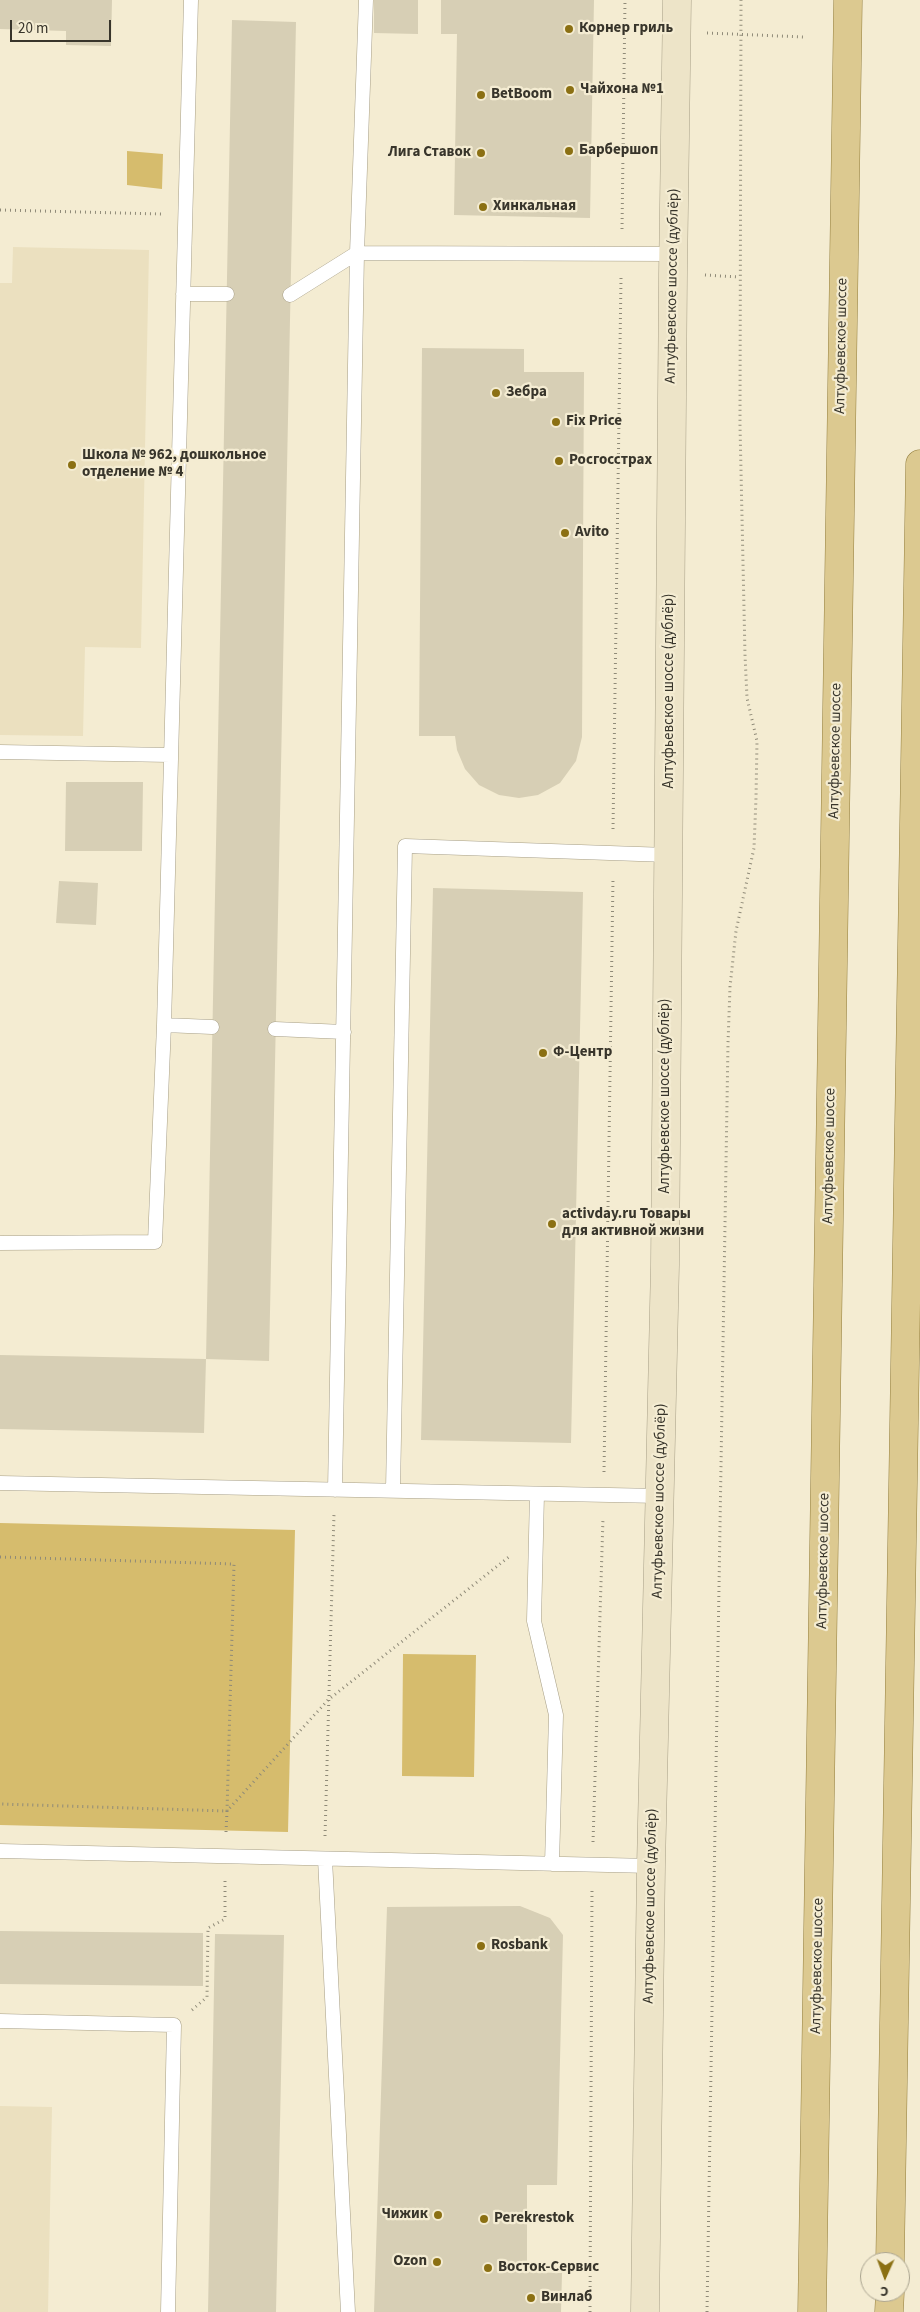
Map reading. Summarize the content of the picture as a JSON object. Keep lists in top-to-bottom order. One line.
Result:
{"streets":{"main road":["Алтуфьевское шоссе (дублёр)","Алтуфьевское шоссе"]},"places":["Корнер гриль","Чайхона №1","BetBoom","Барбершоп","Лига Ставок","Хинкальная","Зебра","Fix Price","Росгосстрах","Школа № 962, дошкольное отделение № 4","Avito","Ф-Центр","activday.ru Товары для активной жизни","Rosbank","Чижик","Perekrestok","Ozon","Восток-Сервис","Винлаб"],"scale_bar":"20 m","north":"bottom"}
